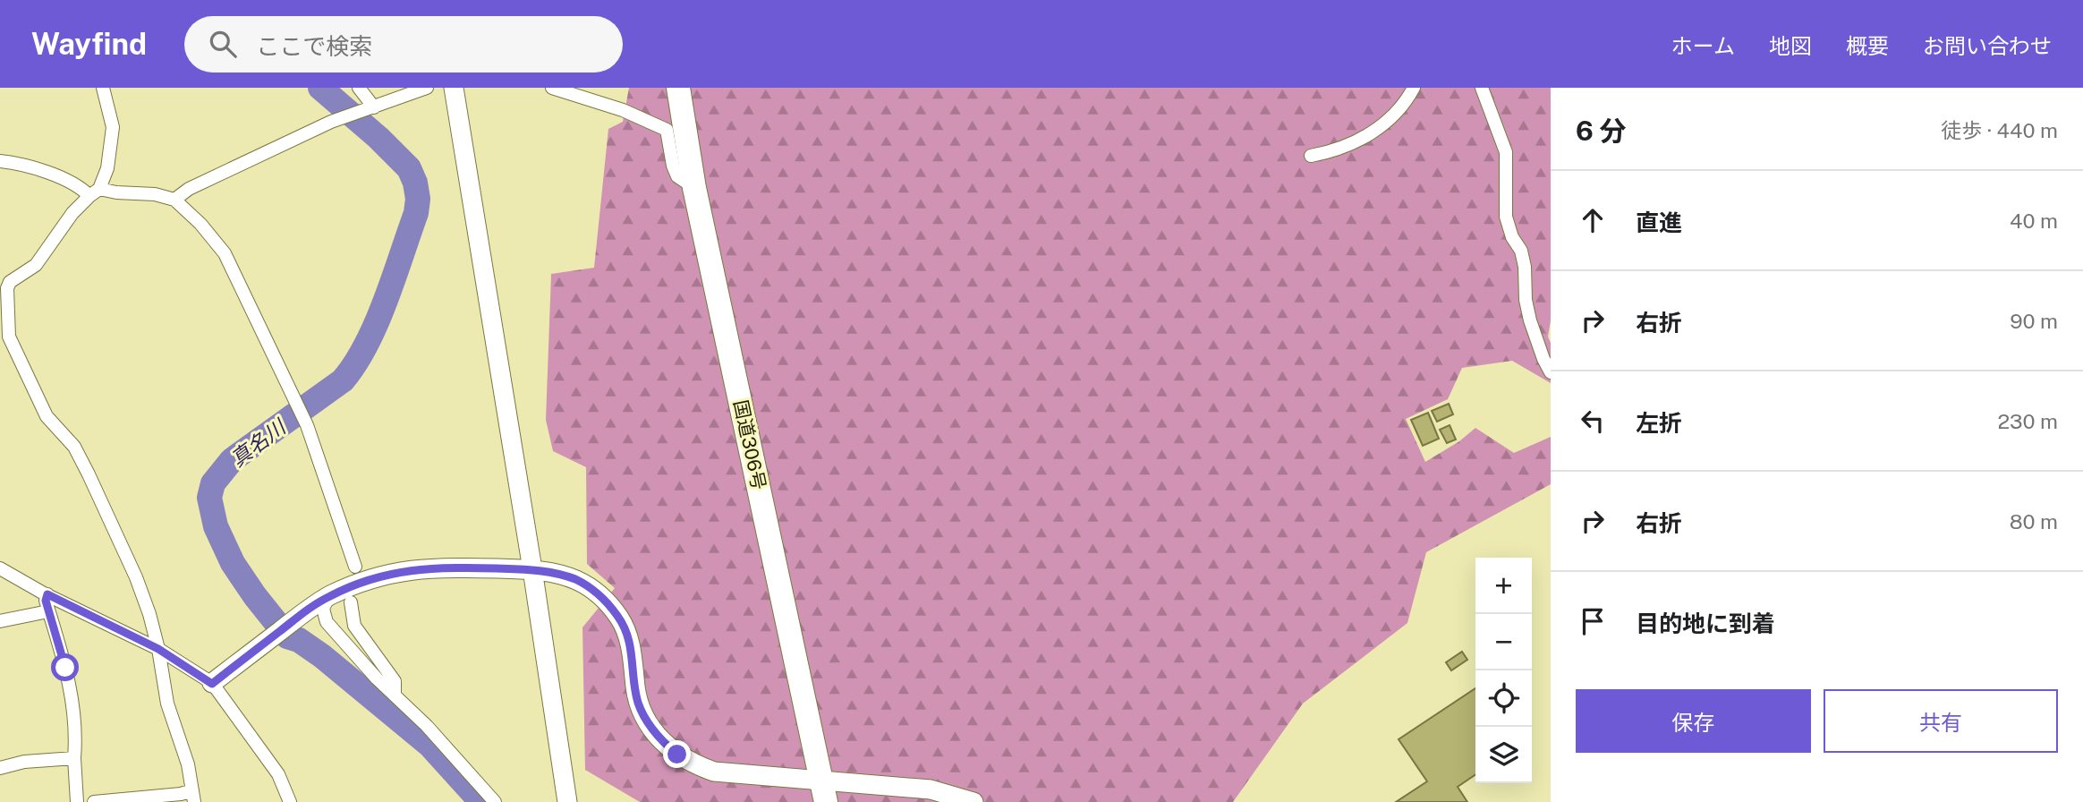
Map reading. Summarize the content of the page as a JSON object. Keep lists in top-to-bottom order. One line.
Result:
{"streets":{"highway":["国道306号"]},"water":["真名川"],"page":{"header":"Wayfind","search":"ここで検索","nav":["ホーム","地図","概要","お問い合わせ"],"heading":["6 分","徒歩 · 440 m"],"list":[["直進","40 m"],["右折","90 m"],["左折","230 m"],["右折","80 m"],"目的地に到着"],"map_buttons":["+","−"],"buttons":["保存","共有"]}}
